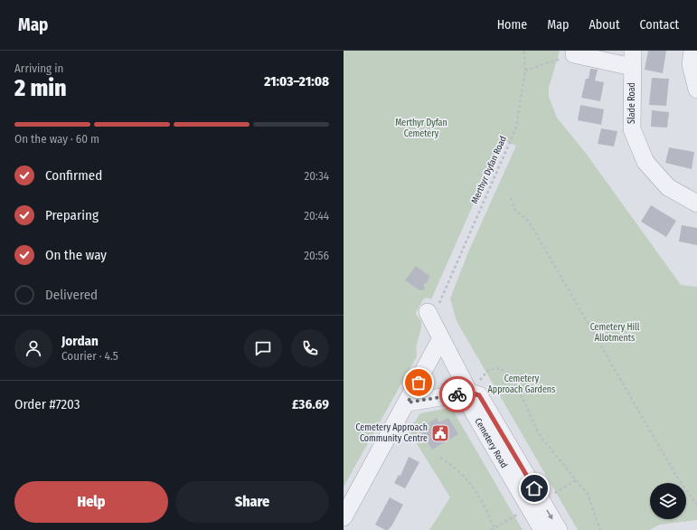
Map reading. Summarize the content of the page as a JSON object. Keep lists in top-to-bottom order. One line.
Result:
{"streets":{"street":["Slade Road","Cemetery Road"],"path":["Merthyr Dyfan Road"]},"parks":["Merthyr Dyfan Cemetery","Cemetery Hill Allotments","Cemetery Approach Gardens"],"places":{"public building":["Cemetery Approach Community Centre"]},"page":{"header":"Map","nav":["Home","Map","About","Contact"],"heading":["2 min","Arriving in","21:03–21:08"],"panel":["Jordan","Courier · 4.5","Order #7203","£36.69"],"bar":"On the way · 60 m","list":[["Confirmed","20:34"],["Preparing","20:44"],["On the way","20:56"],"Delivered"],"buttons":["Help","Share"]}}
